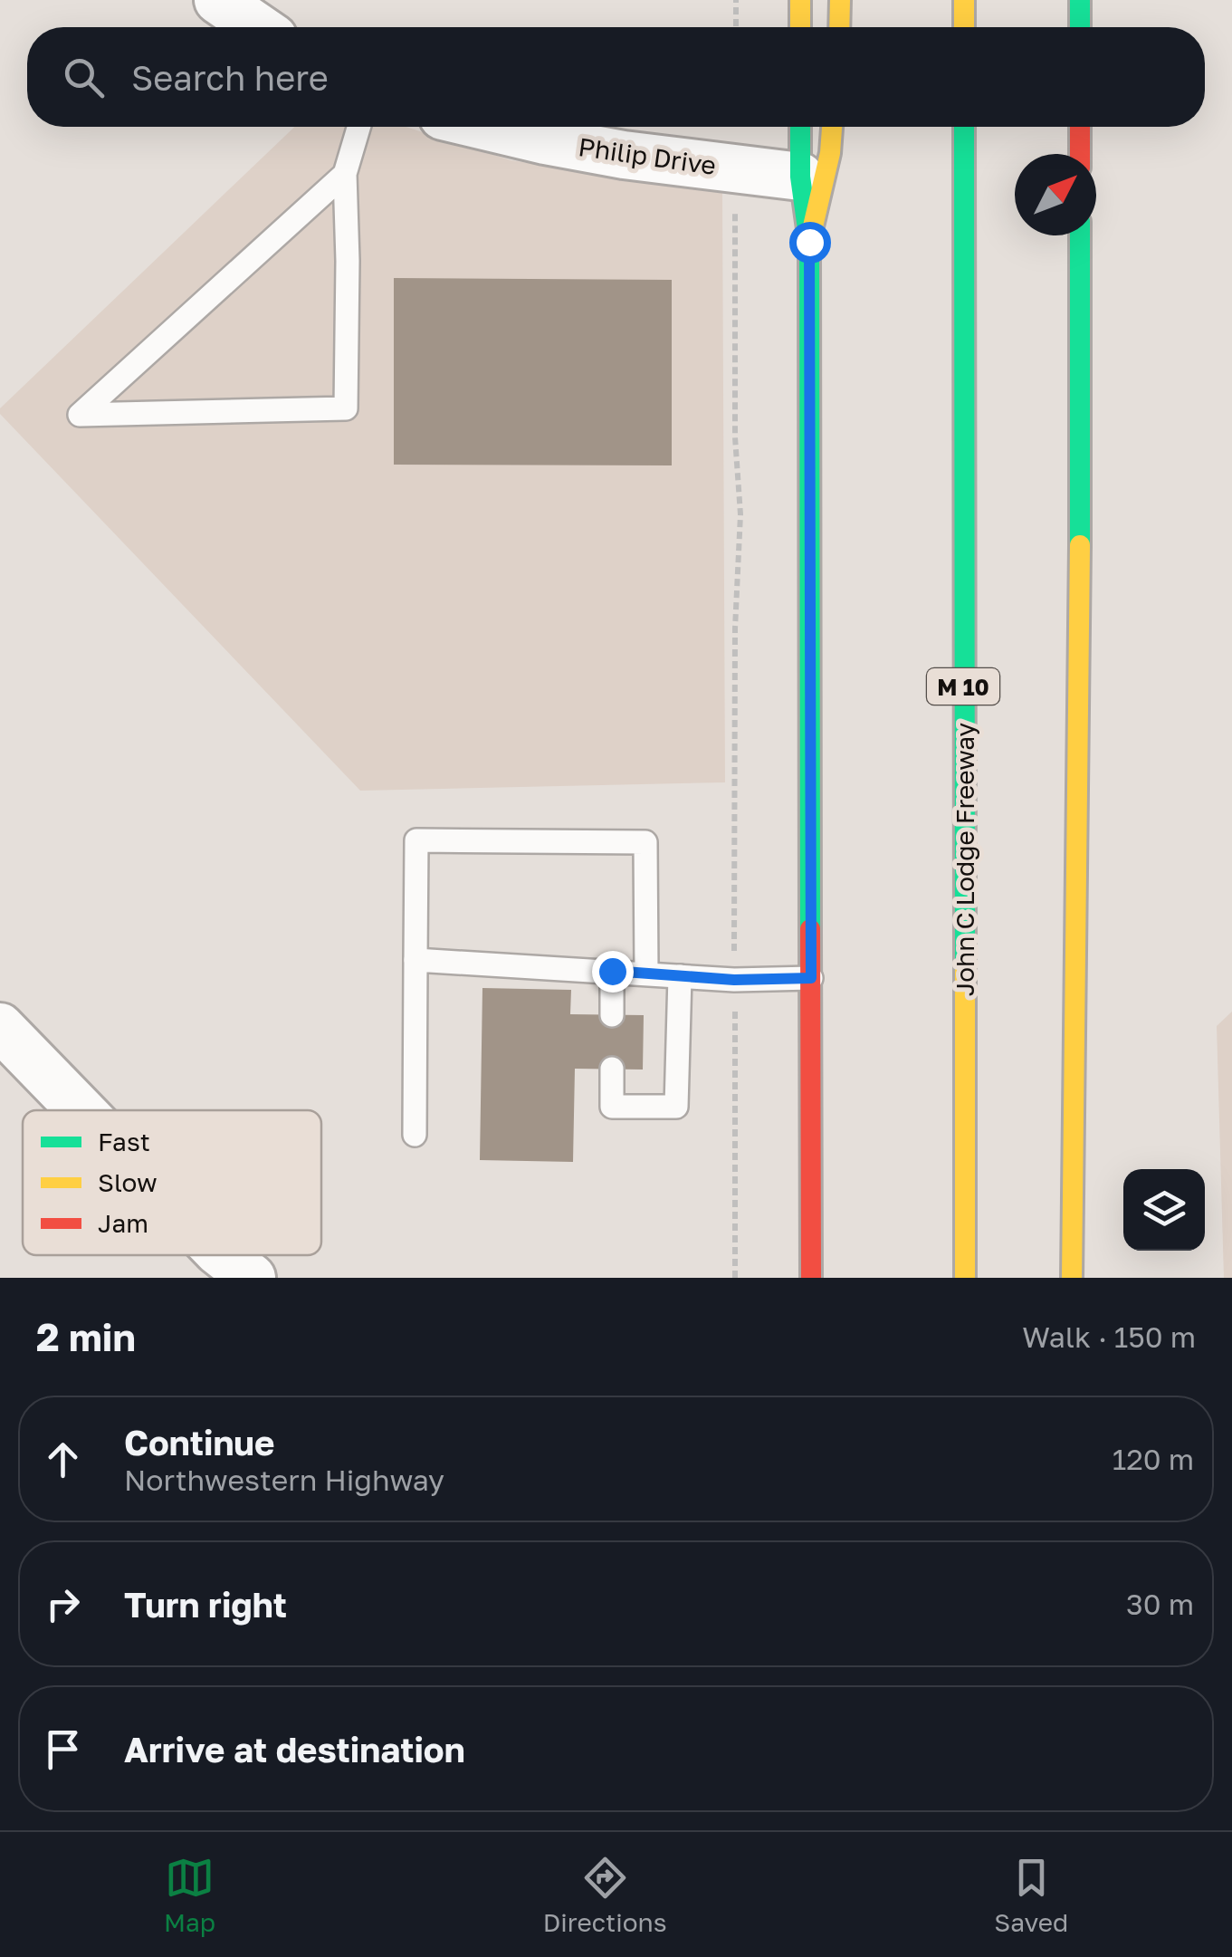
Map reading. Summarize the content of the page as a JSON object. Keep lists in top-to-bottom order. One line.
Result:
{"streets":{"main road":["M 10","John C Lodge Freeway"],"street":["Philip Drive"]},"legend":["Fast","Slow","Jam"],"north":"top right","page":{"search":"Search here","heading":["2 min","Walk · 150 m"],"list":[["Continue","Northwestern Highway","120 m"],["Turn right","30 m"],"Arrive at destination"],"nav":["Map","Directions","Saved"]}}
